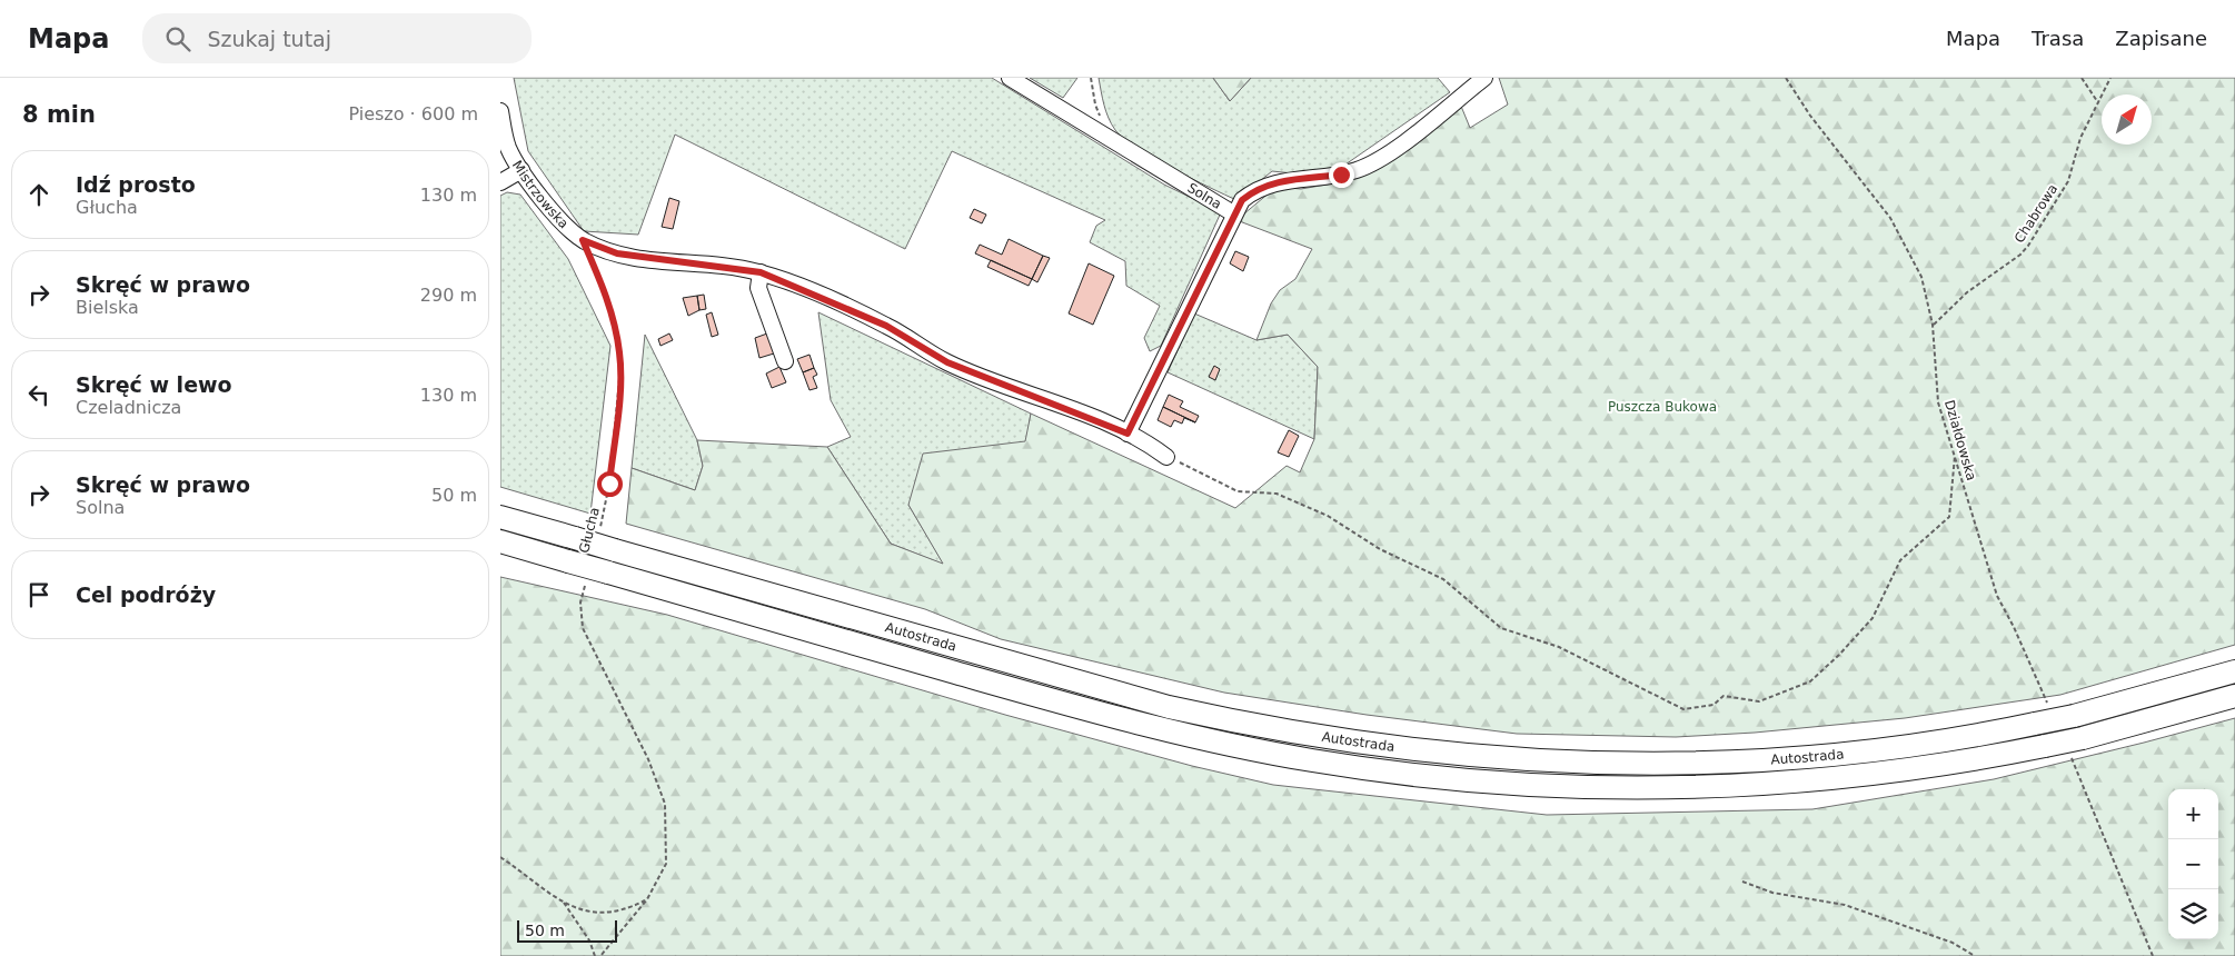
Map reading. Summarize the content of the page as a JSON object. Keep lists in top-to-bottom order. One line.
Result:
{"streets":{"highway":["Autostrada"],"street":["Mistrzowska","Solna"],"path":["Chabrowa","Działdowska","Głucha"]},"crossings":[["Mistrzowska","Głucha"],["Chabrowa","Działdowska"],["Głucha","Autostrada"]],"parks":["Puszcza Bukowa"],"scale_bar":"50 m","north":"top right","page":{"header":"Mapa","search":"Szukaj tutaj","nav":["Mapa","Trasa","Zapisane"],"heading":["8 min","Pieszo · 600 m"],"list":[["Idź prosto","Głucha","130 m"],["Skręć w prawo","Bielska","290 m"],["Skręć w lewo","Czeladnicza","130 m"],["Skręć w prawo","Solna","50 m"],"Cel podróży"],"map_buttons":["+","−"],"scale":"50 m"}}
